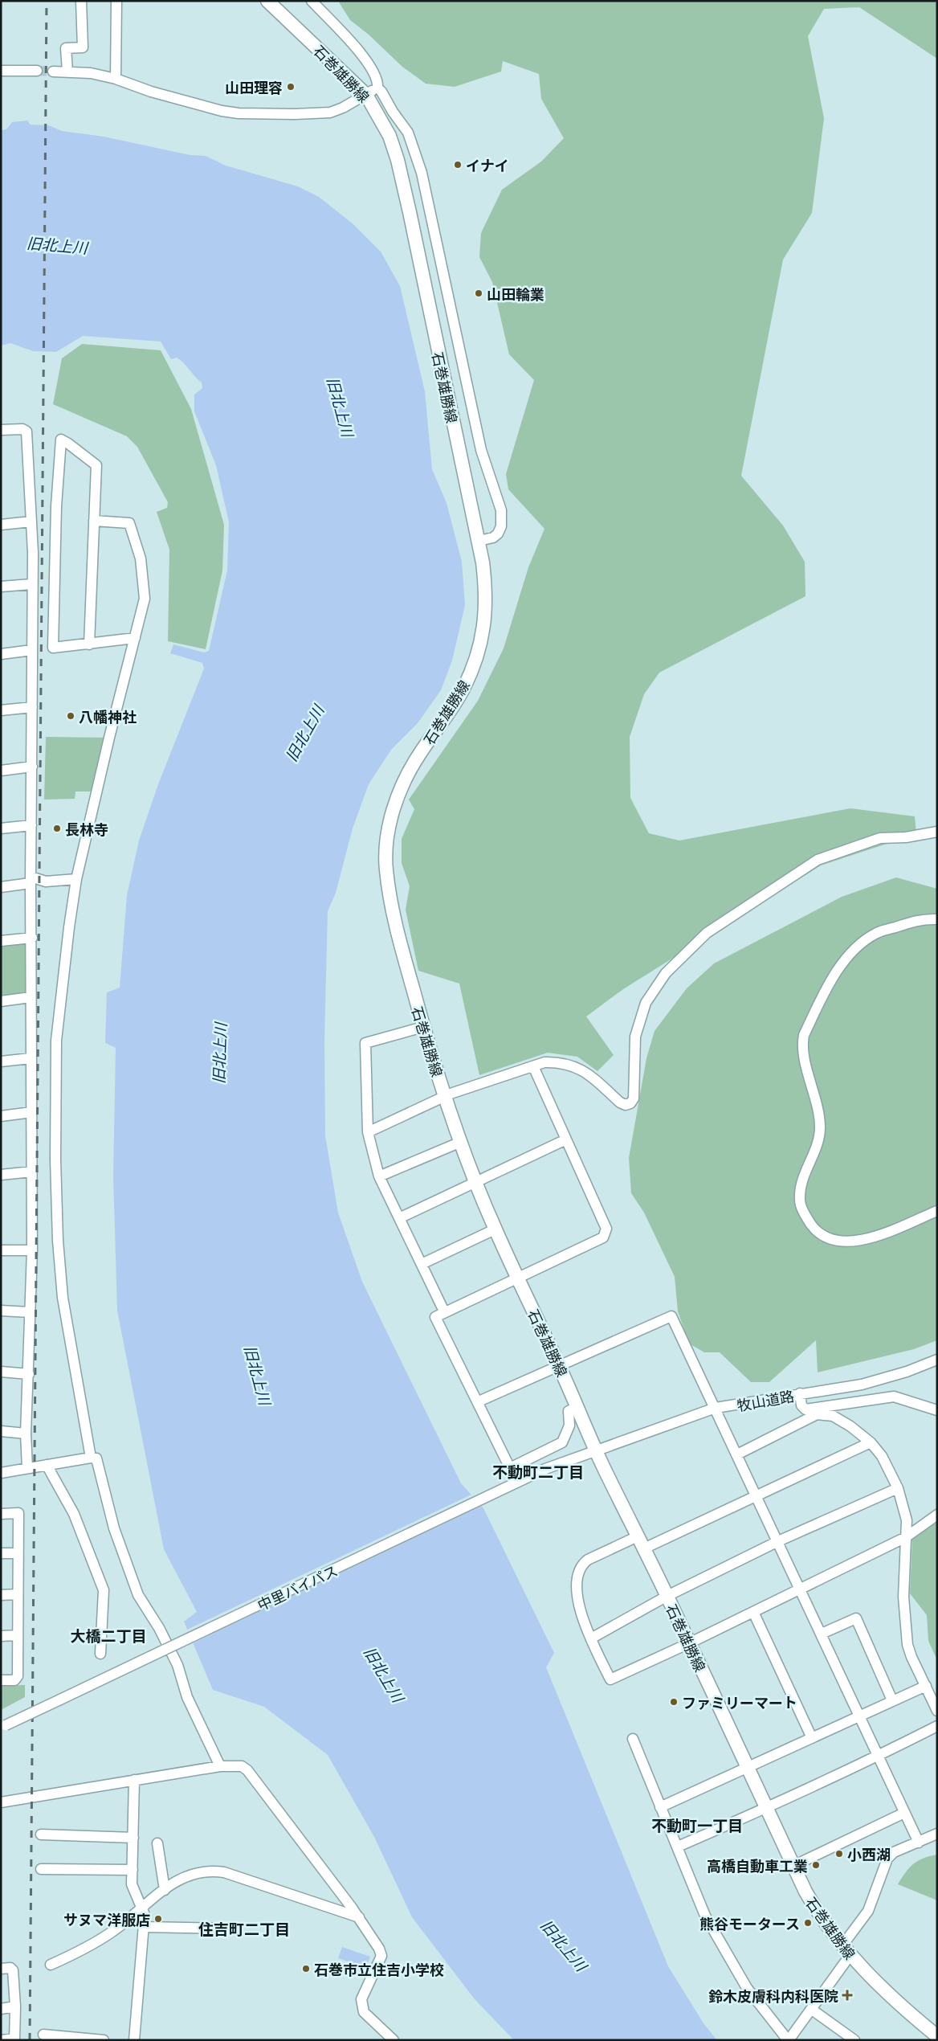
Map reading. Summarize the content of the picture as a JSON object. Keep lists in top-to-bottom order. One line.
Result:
{"streets":{"main road":["石巻雄勝線"],"street":["牧山道路","中里バイパス"]},"crossings":[["石巻雄勝線","牧山道路"],["石巻雄勝線","中里バイパス"],["牧山道路","中里バイパス"]],"districts":["不動町二丁目","大橋二丁目","不動町一丁目","住吉町二丁目"],"water":["旧北上川"],"places":{"other":["山田理容","イナイ","山田輪業","八幡神社","長林寺","ファミリーマート","小西湖","高橋自動車工業","サヌマ洋服店","熊谷モータース","石巻市立住吉小学校"],"health":["鈴木皮膚科内科医院"]}}
